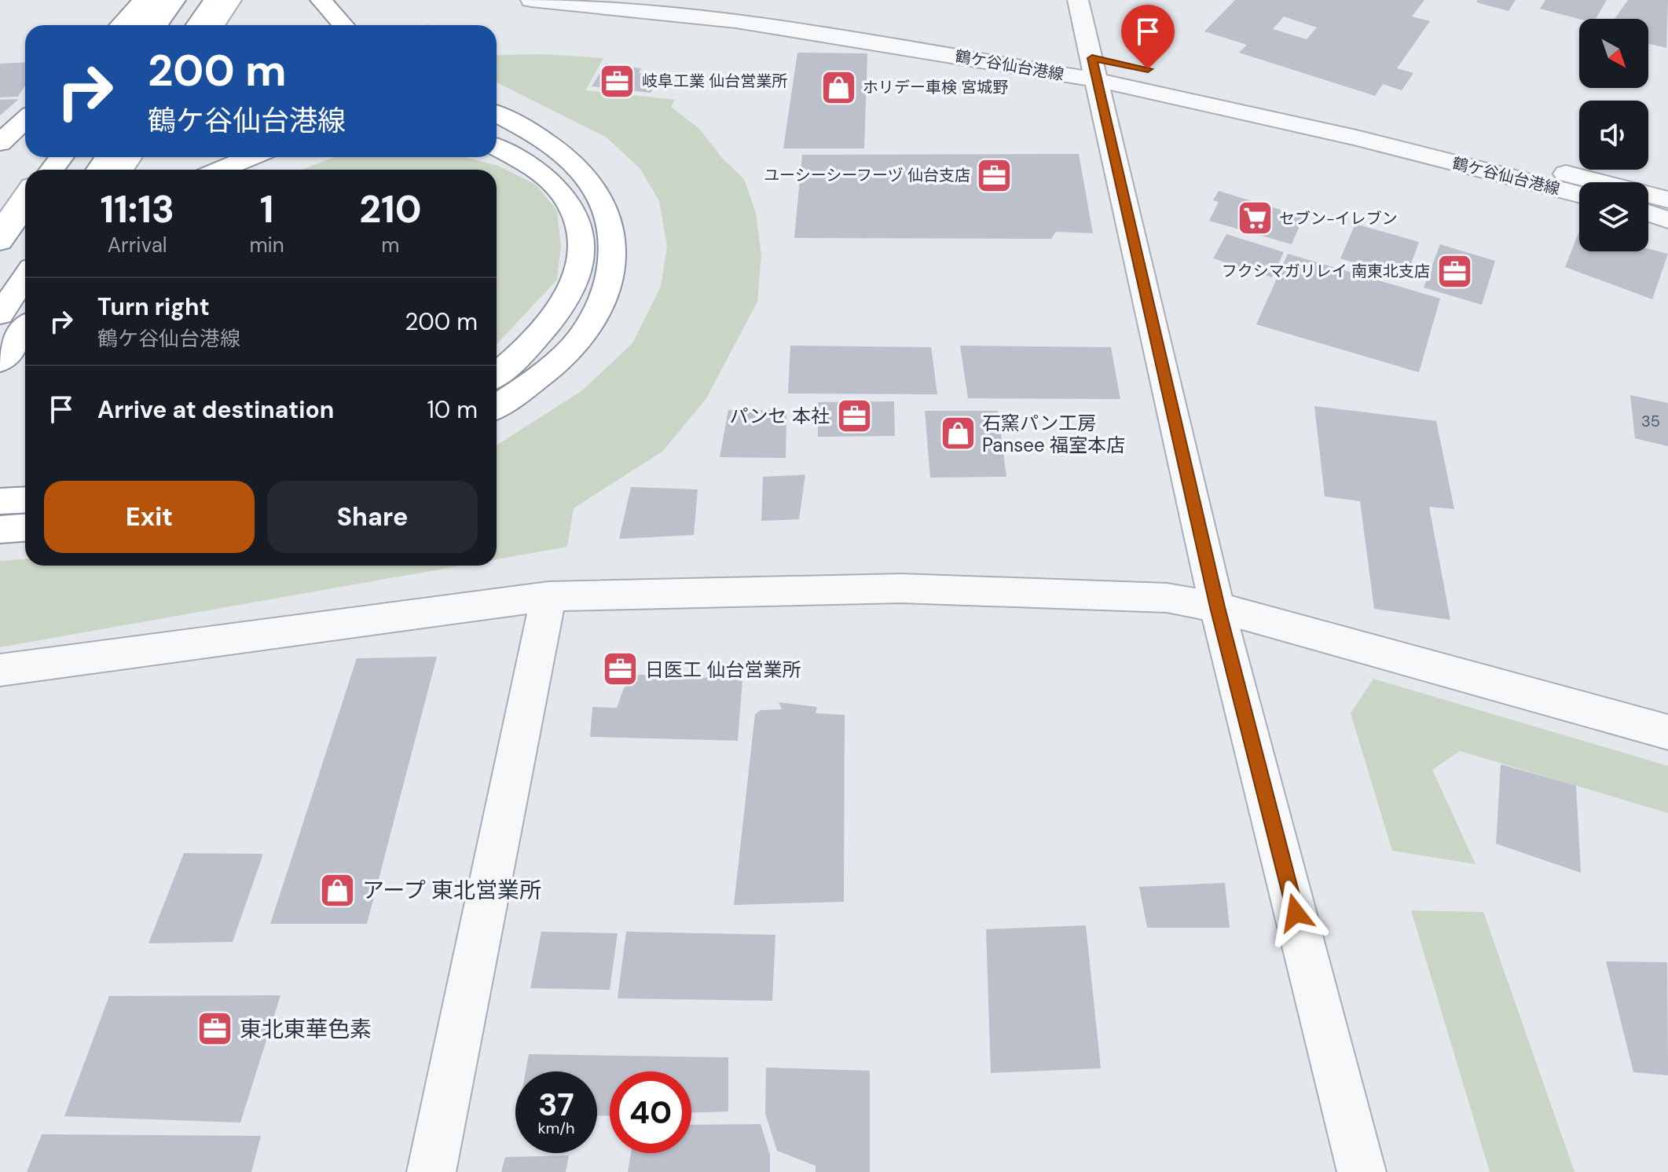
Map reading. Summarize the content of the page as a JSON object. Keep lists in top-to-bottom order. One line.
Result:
{"streets":{"street":["鶴ケ谷仙台港線"]},"places":{"office":["岐阜工業 仙台営業所","ユーシーシーフーヅ 仙台支店","フクシマガリレイ 南東北支店","パンセ 本社","日医工 仙台営業所","東北東華色素"],"shop":["ホリデー車検 宮城野","石窯パン工房 Pansee 福室本店","アープ 東北営業所"],"supermarket":["セブン-イレブン"]},"house_numbers":["35"],"north":"bottom right","page":{"turn":["200 m","鶴ケ谷仙台港線"],"eta":["11:13","Arrival","1","min","210","m"],"list":[{"name":"Turn right","note":"鶴ケ谷仙台港線","value":"200 m"},{"name":"Arrive at destination","value":"10 m"}],"buttons":["Exit","Share"],"speed":"37 km/h","limit":"40"}}
